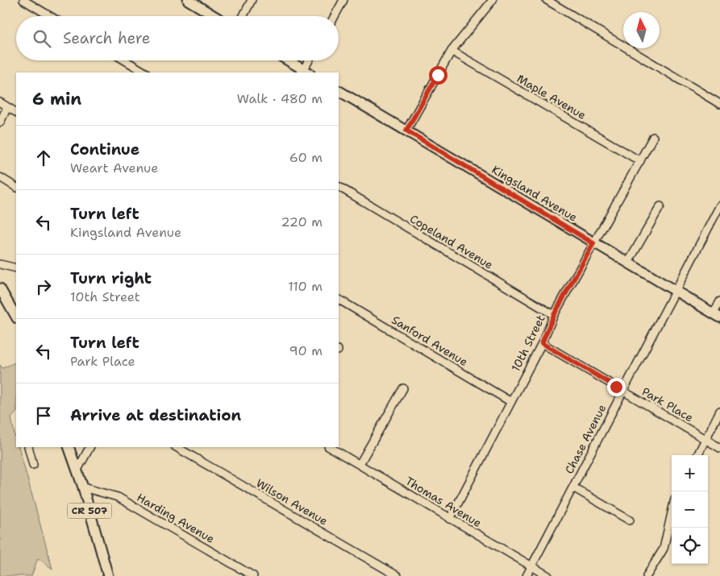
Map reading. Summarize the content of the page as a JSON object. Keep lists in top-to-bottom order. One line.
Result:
{"streets":{"main road":["Kingsland Avenue","CR 507"],"street":["Maple Avenue","Copeland Avenue","Sanford Avenue","10th Street","Park Place","Chase Avenue","Wilson Avenue","Thomas Avenue","Harding Avenue"]},"crossings":[["Maple Avenue","10th Street"],["Kingsland Avenue","10th Street"],["Kingsland Avenue","Chase Avenue"],["Copeland Avenue","10th Street"],["Sanford Avenue","10th Street"],["10th Street","Park Place"],["10th Street","Thomas Avenue"],["Park Place","Chase Avenue"],["Chase Avenue","Thomas Avenue"],["CR 507","Harding Avenue"]],"north":"top","page":{"search":"Search here","heading":["6 min","Walk · 480 m"],"list":[["Continue","Weart Avenue","60 m"],["Turn left","Kingsland Avenue","220 m"],["Turn right","10th Street","110 m"],["Turn left","Park Place","90 m"],"Arrive at destination"],"map_buttons":["+","−"]}}
